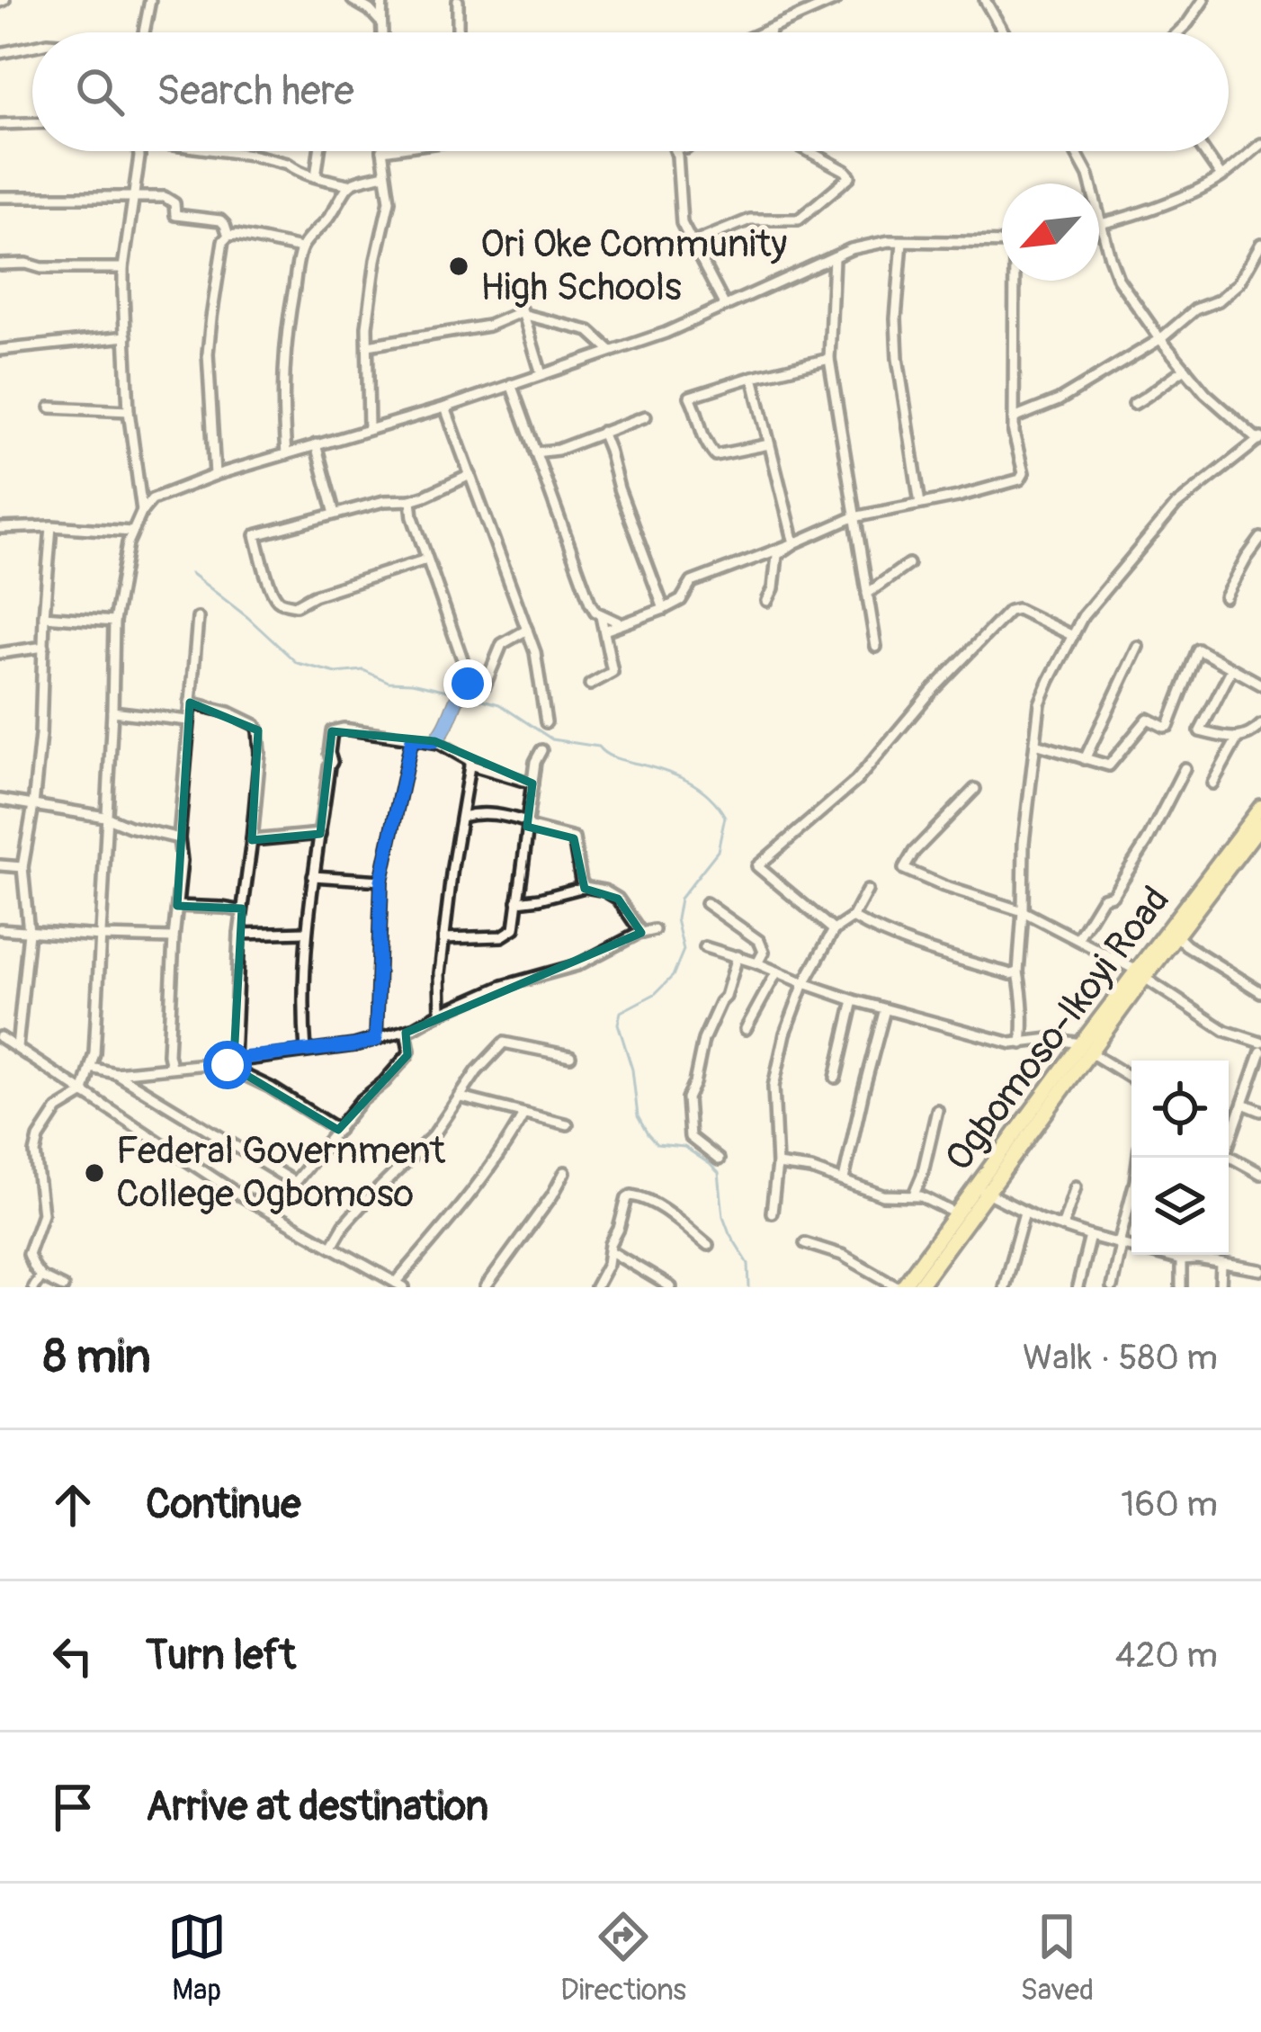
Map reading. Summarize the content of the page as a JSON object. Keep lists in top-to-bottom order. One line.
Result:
{"streets":{"main road":["Ogbomoso-Ikoyi Road"]},"places":["Ori Oke Community High Schools","Federal Government College Ogbomoso"],"north":"bottom left","page":{"search":"Search here","heading":["8 min","Walk · 580 m"],"list":[["Continue","160 m"],["Turn left","420 m"],"Arrive at destination"],"nav":["Map","Directions","Saved"]}}
